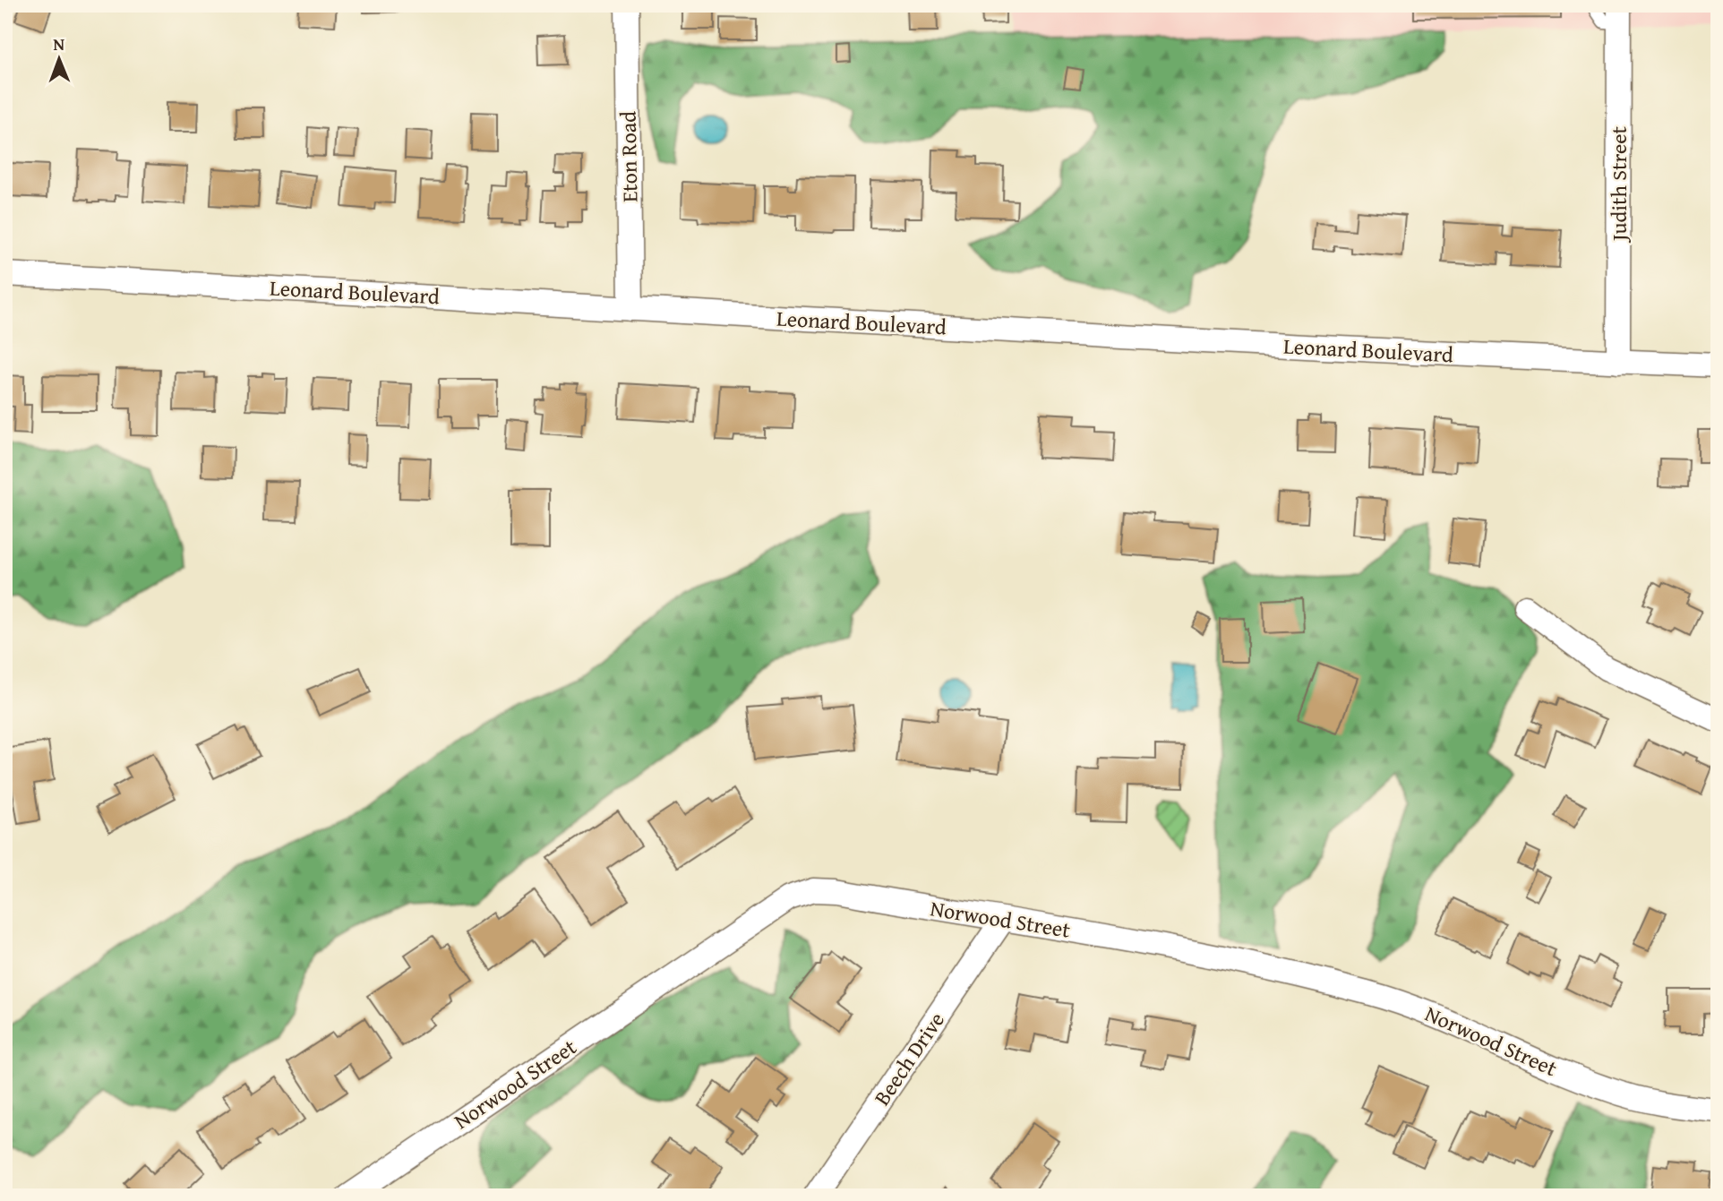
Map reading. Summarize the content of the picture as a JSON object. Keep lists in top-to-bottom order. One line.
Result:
{"streets":{"street":["Eton Road","Judith Street","Leonard Boulevard","Norwood Street","Beech Drive"]},"crossings":[["Eton Road","Leonard Boulevard"],["Judith Street","Leonard Boulevard"],["Norwood Street","Beech Drive"]],"north":"top"}
